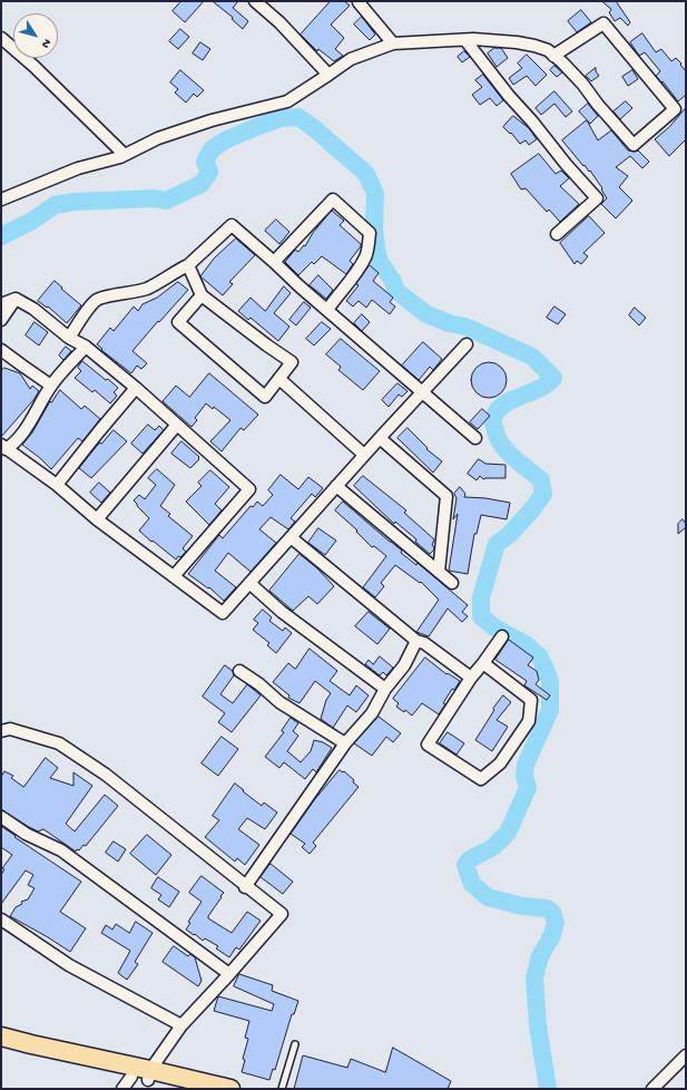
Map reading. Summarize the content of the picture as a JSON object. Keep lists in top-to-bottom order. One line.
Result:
{"north":"bottom right"}
